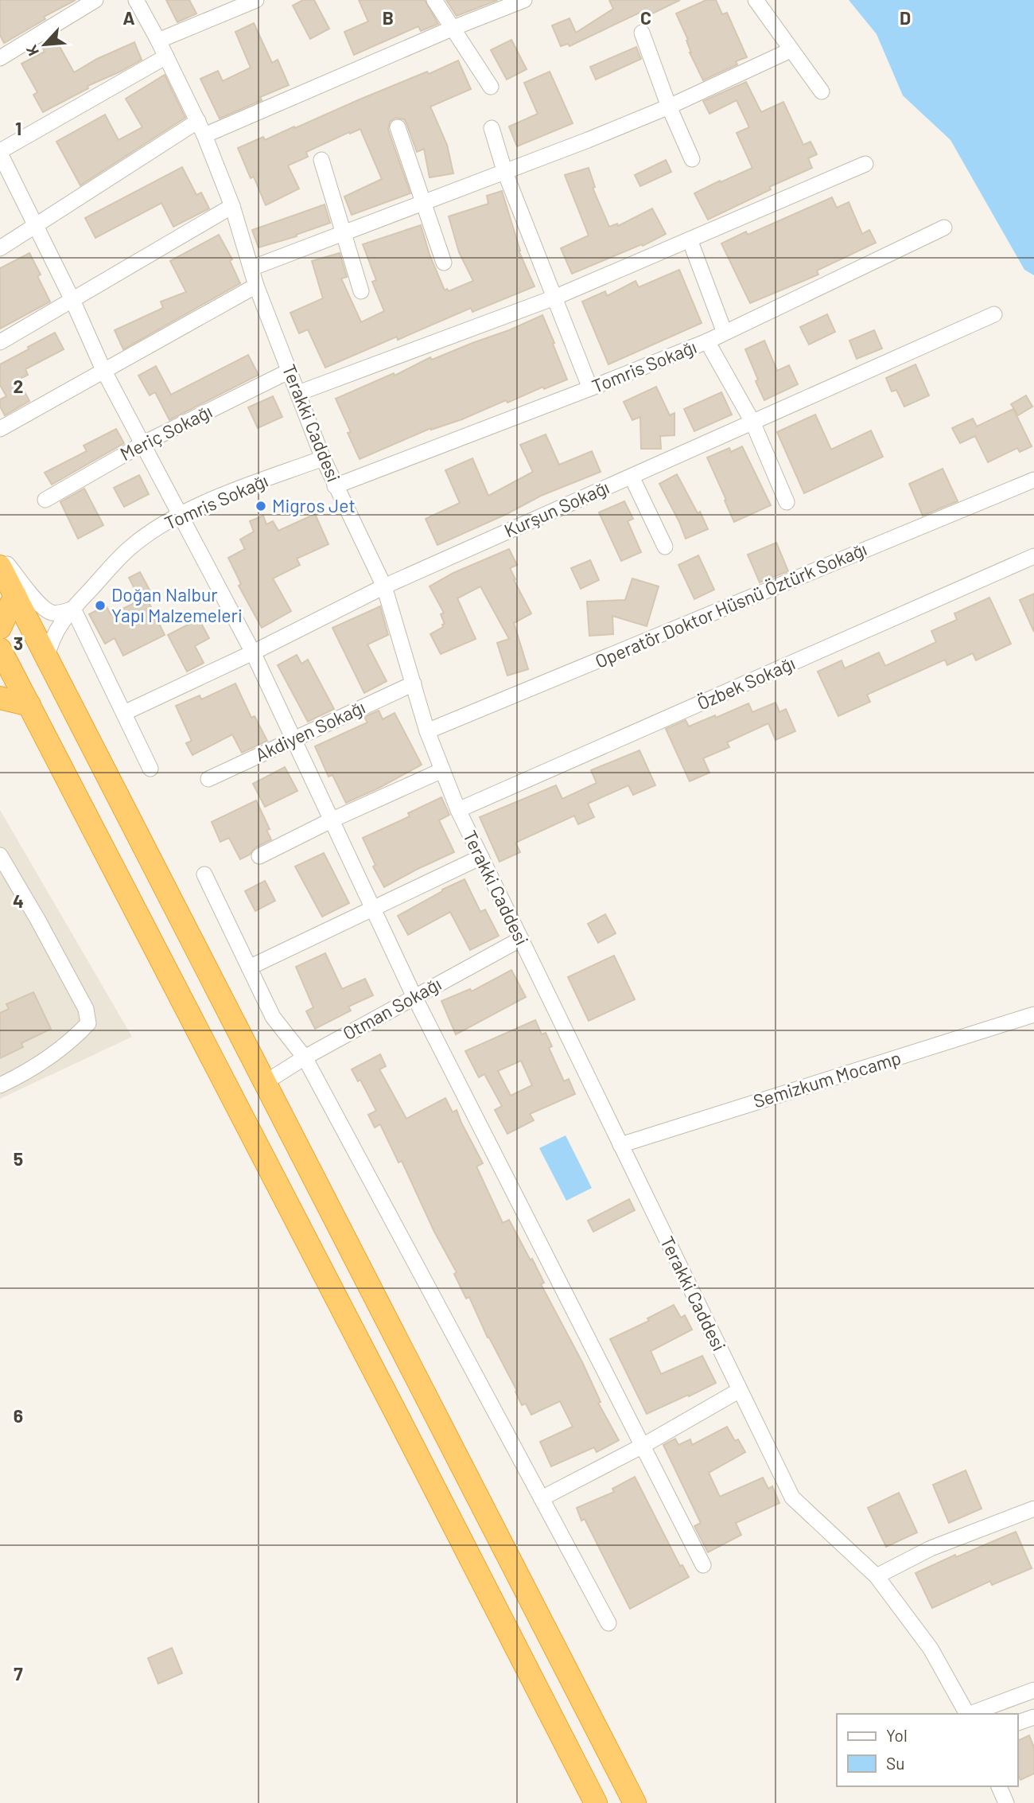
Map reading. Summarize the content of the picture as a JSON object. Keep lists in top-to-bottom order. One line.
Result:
{"streets":{"street":["Tomris Sokağı","Terakki Caddesi","Meriç Sokağı","Kurşun Sokağı","Operatör Doktor Hüsnü Öztürk Sokağı","Özbek Sokağı","Akdiyen Sokağı","Otman Sokağı","Semizkum Mocamp"]},"crossings":[["Tomris Sokağı","Terakki Caddesi"],["Terakki Caddesi","Meriç Sokağı"],["Terakki Caddesi","Kurşun Sokağı"],["Terakki Caddesi","Operatör Doktor Hüsnü Öztürk Sokağı"],["Terakki Caddesi","Özbek Sokağı"],["Terakki Caddesi","Akdiyen Sokağı"],["Terakki Caddesi","Otman Sokağı"],["Terakki Caddesi","Semizkum Mocamp"]],"places":["Migros Jet","Doğan Nalbur Yapı Malzemeleri"],"legend":["Yol","Su"],"north":"bottom left","grid":{"columns":["A","B","C","D"],"rows":["1","2","3","4","5","6","7"]}}
